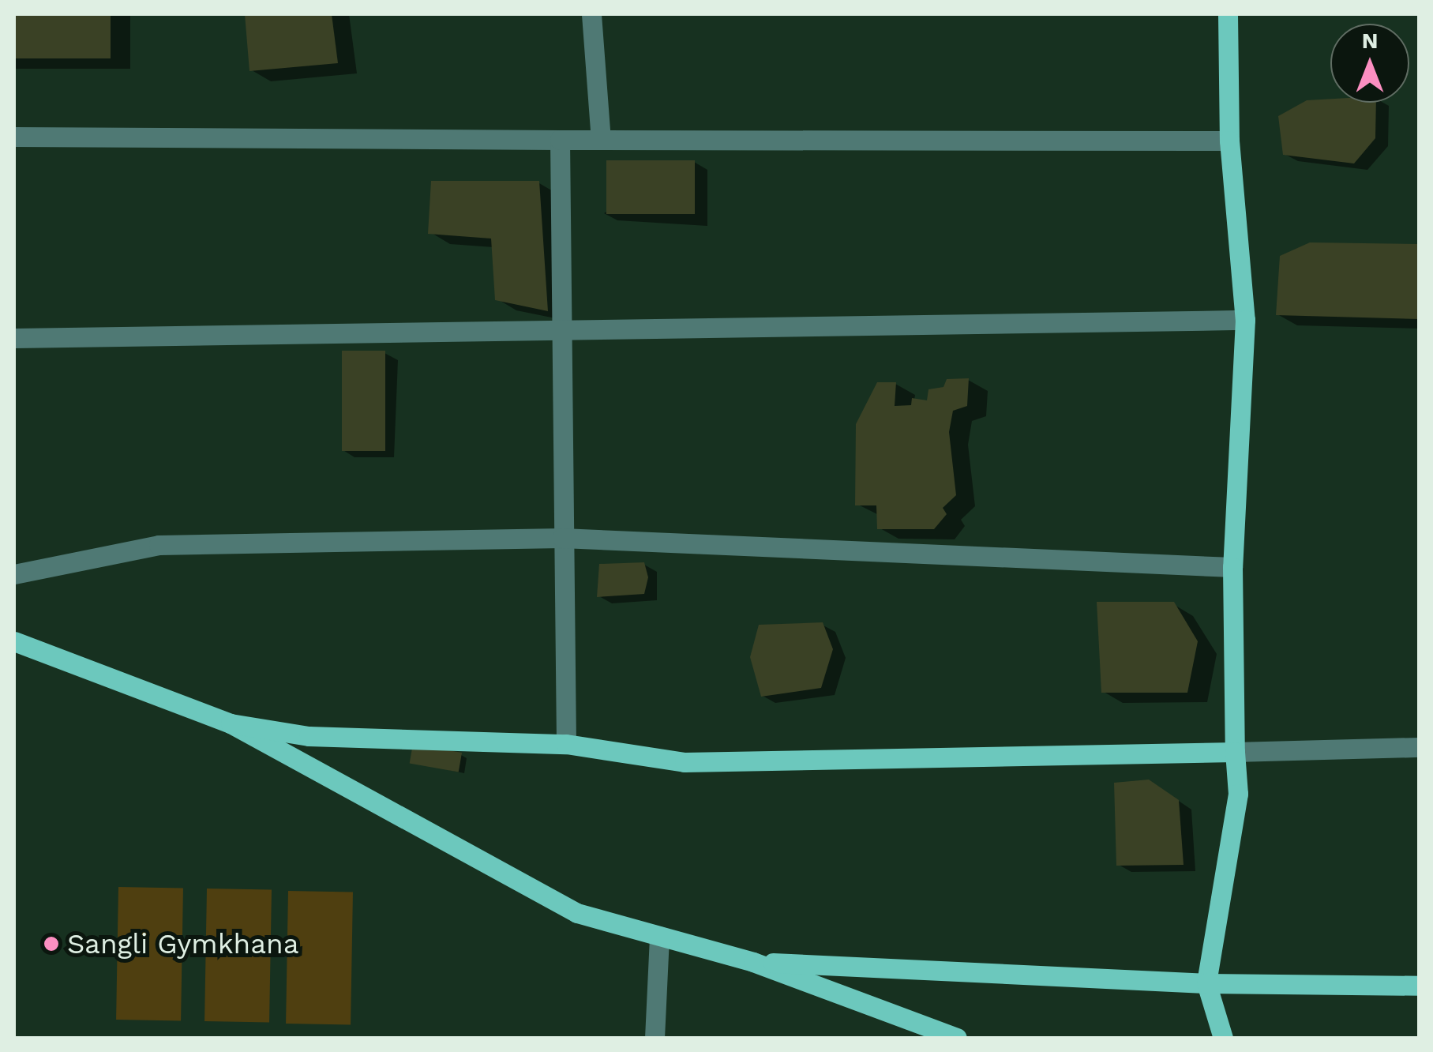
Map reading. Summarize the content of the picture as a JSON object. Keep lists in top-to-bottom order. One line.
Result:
{"places":["Sangli Gymkhana"],"north":"top"}
